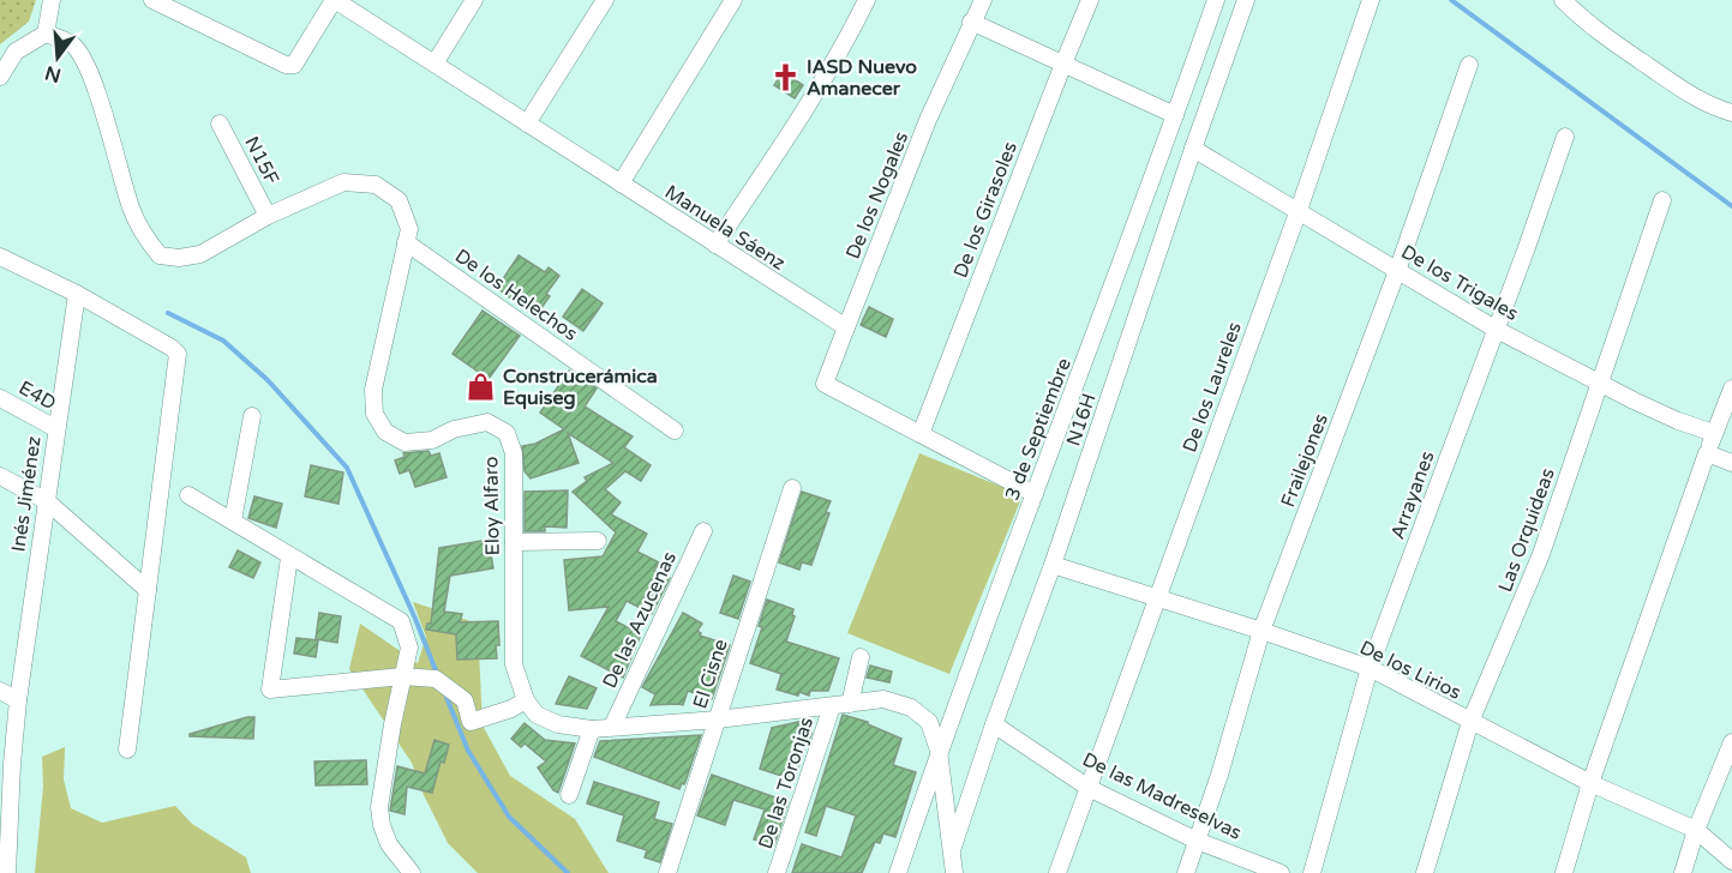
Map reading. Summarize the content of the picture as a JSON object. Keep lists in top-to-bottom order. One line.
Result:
{"streets":{"street":["N15F","De los Nogales","De los Girasoles","Manuela Sáenz","De los Trigales","De los Helechos","De los Laureles","E4D","N16H","3 de Septiembre","Frailejones","Inés Jiménez","Arrayanes","Eloy Alfaro","Las Orquideas","De las Azucenas","De los Lirios","El Cisne","De las Toronjas","De las Madreselvas"]},"crossings":[["N15F","Eloy Alfaro"],["De los Nogales","Manuela Sáenz"],["De los Trigales","De los Laureles"],["De los Trigales","N16H"],["De los Trigales","Frailejones"],["De los Trigales","Arrayanes"],["De los Trigales","Las Orquideas"],["De los Helechos","Eloy Alfaro"],["De los Laureles","De los Lirios"],["De los Laureles","De las Madreselvas"],["E4D","Inés Jiménez"],["N16H","De los Lirios"],["N16H","De las Madreselvas"],["Frailejones","De los Lirios"],["Frailejones","De las Madreselvas"],["Arrayanes","De los Lirios"],["Las Orquideas","De los Lirios"]],"places":{"church":["IASD Nuevo Amanecer"],"shop":["Construcerámica Equiseg"]},"north":"bottom"}
